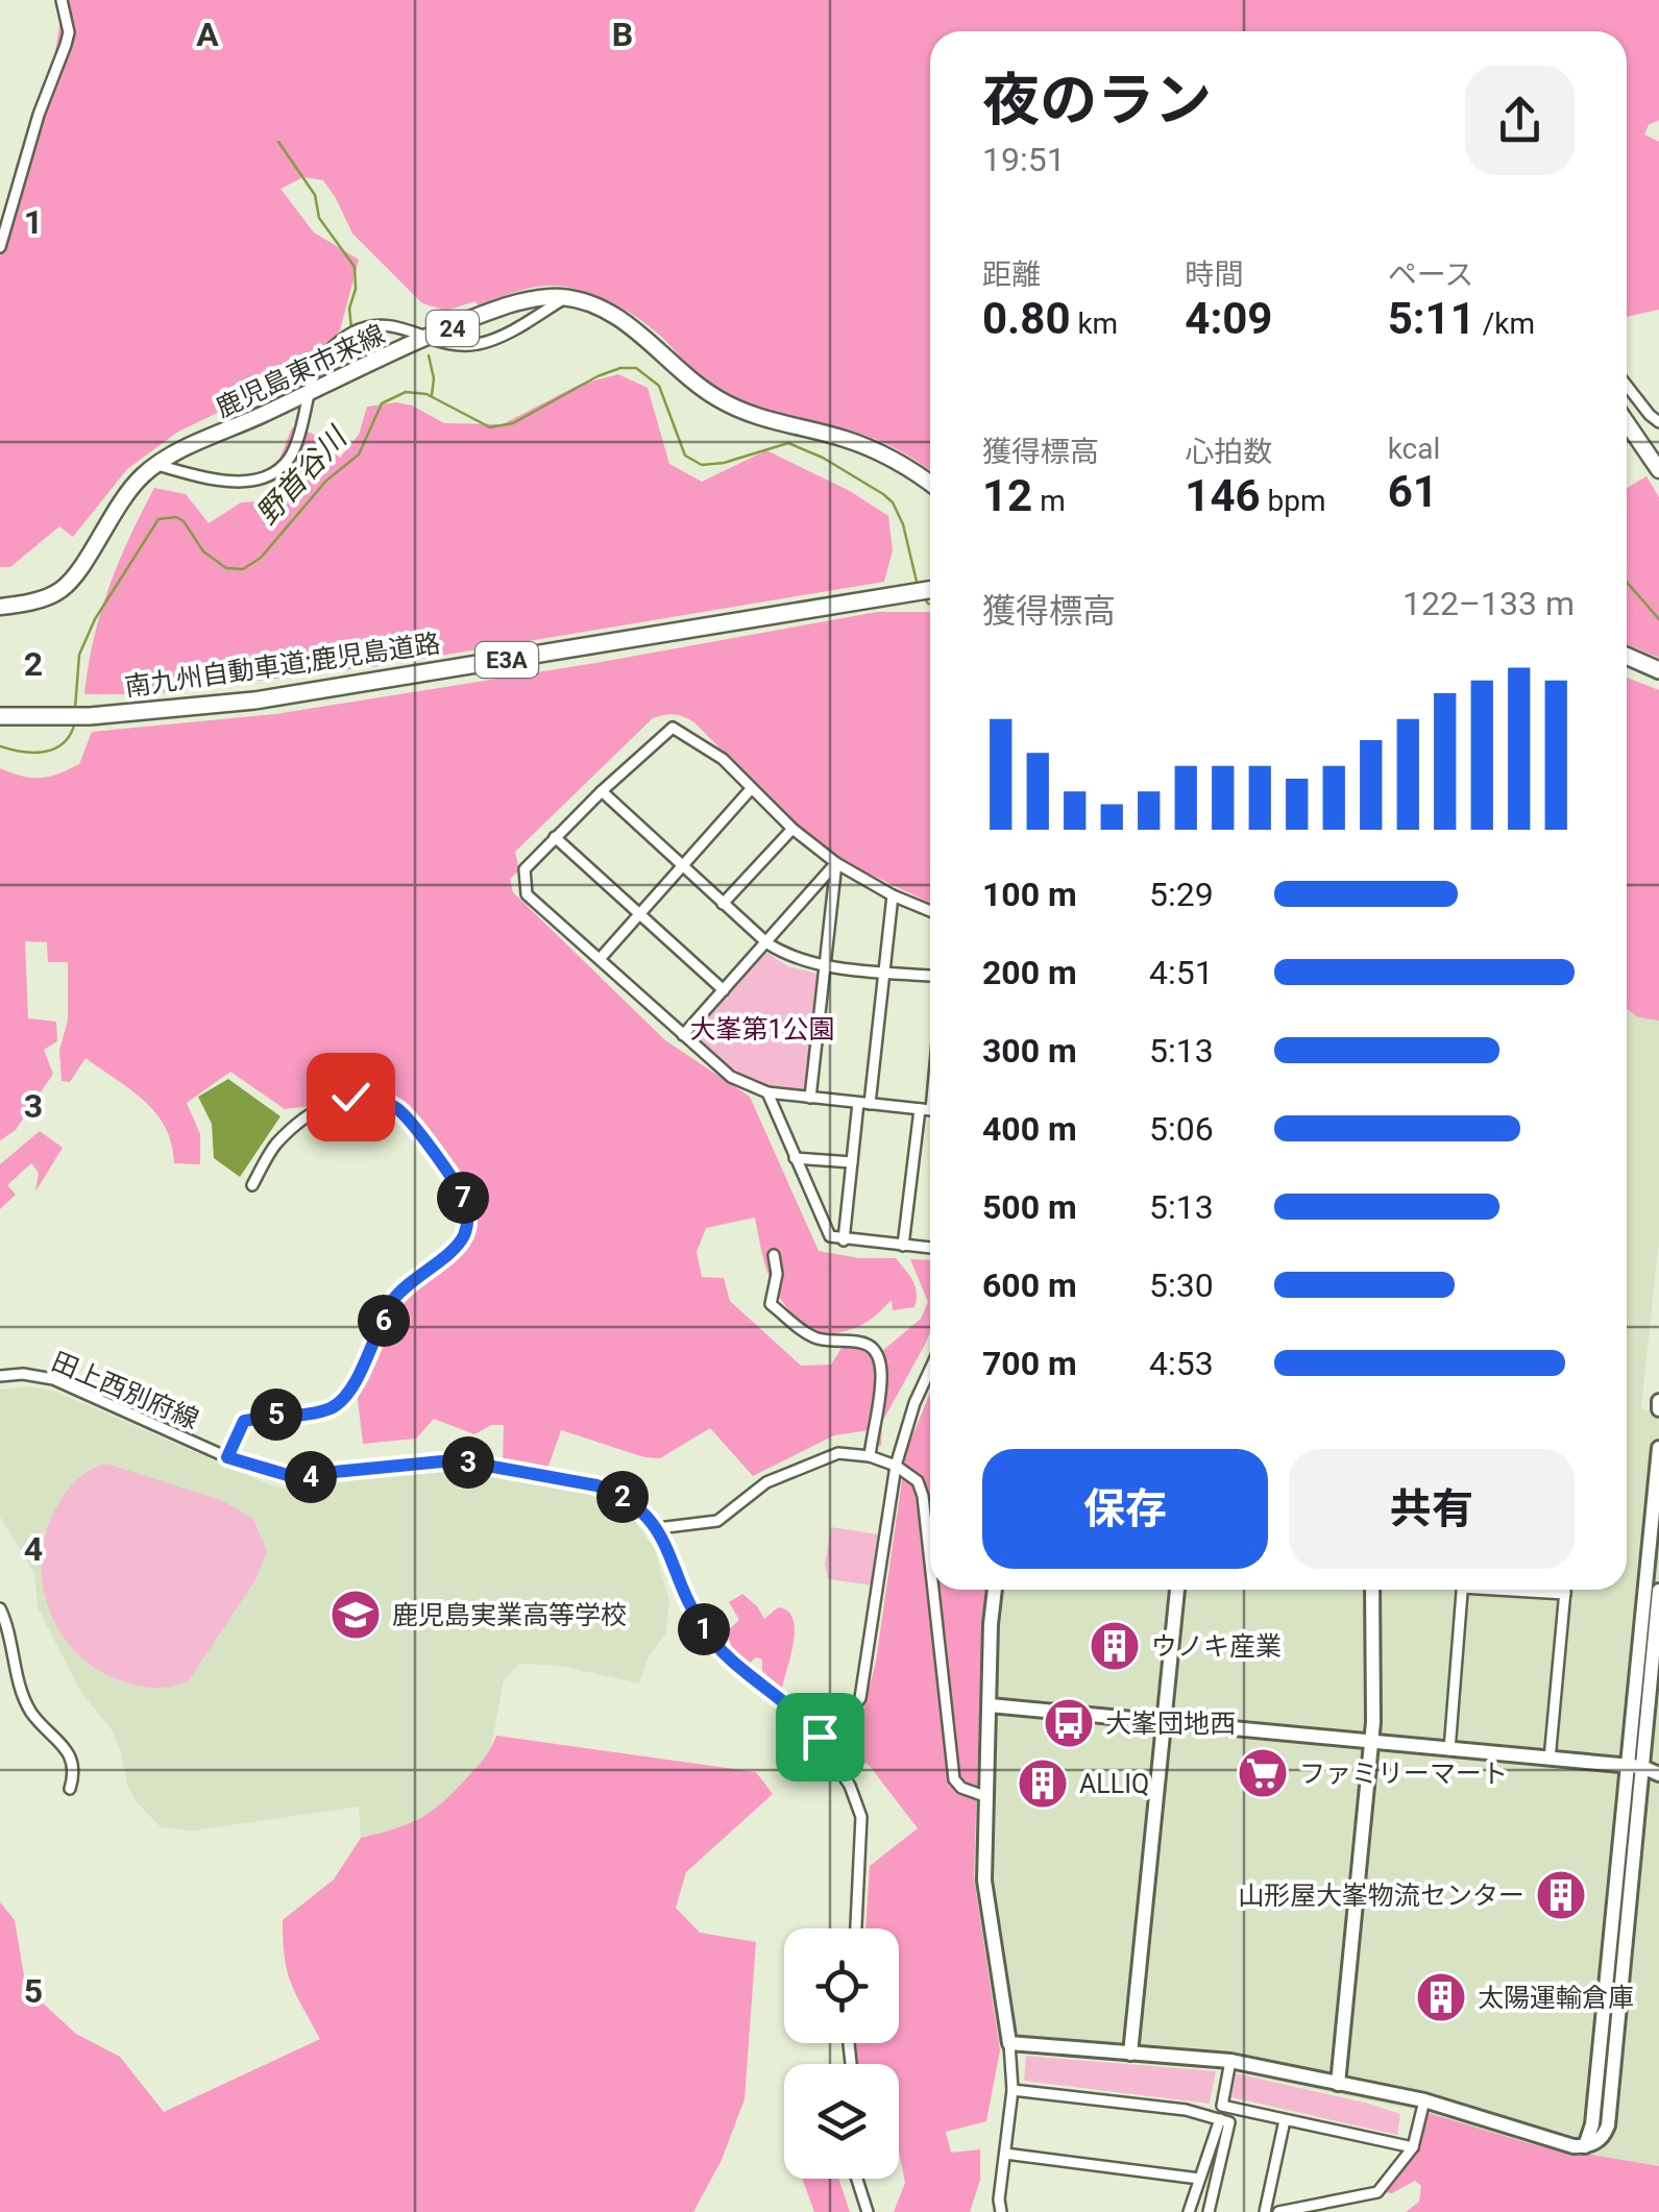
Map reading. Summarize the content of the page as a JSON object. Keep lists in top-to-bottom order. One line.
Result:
{"streets":{"highway":["E3A","南九州自動車道;鹿児島道路"],"main road":["24","鹿児島東市来線"],"street":["田上西別府線"]},"water":["野首谷川"],"parks":["大峯第1公園"],"places":{"school or university":["鹿児島実業高等学校"],"building":["ウノキ産業","ALLIQ","山形屋大峯物流センター","太陽運輸倉庫"],"bus stop":["大峯団地西"],"supermarket":["ファミリーマート"]},"page":{"heading":["夜のラン","19:51"],"stats":[["距離","0.80 km"],["時間","4:09"],["ペース","5:11 /km"],["獲得標高","12 m"],["心拍数","146 bpm"],["kcal","61"]],"chart":["獲得標高","122–133 m"],"list":[{"name":"100 m","note":"5:29"},{"name":"200 m","note":"4:51"},{"name":"300 m","note":"5:13"},{"name":"400 m","note":"5:06"},{"name":"500 m","note":"5:13"},{"name":"600 m","note":"5:30"},{"name":"700 m","note":"4:53"}],"pins":["7","6","5","3","4","2","1"],"buttons":["保存","共有"]},"grid":{"columns":["A","B"],"rows":["1","2","3","4","5"]}}
